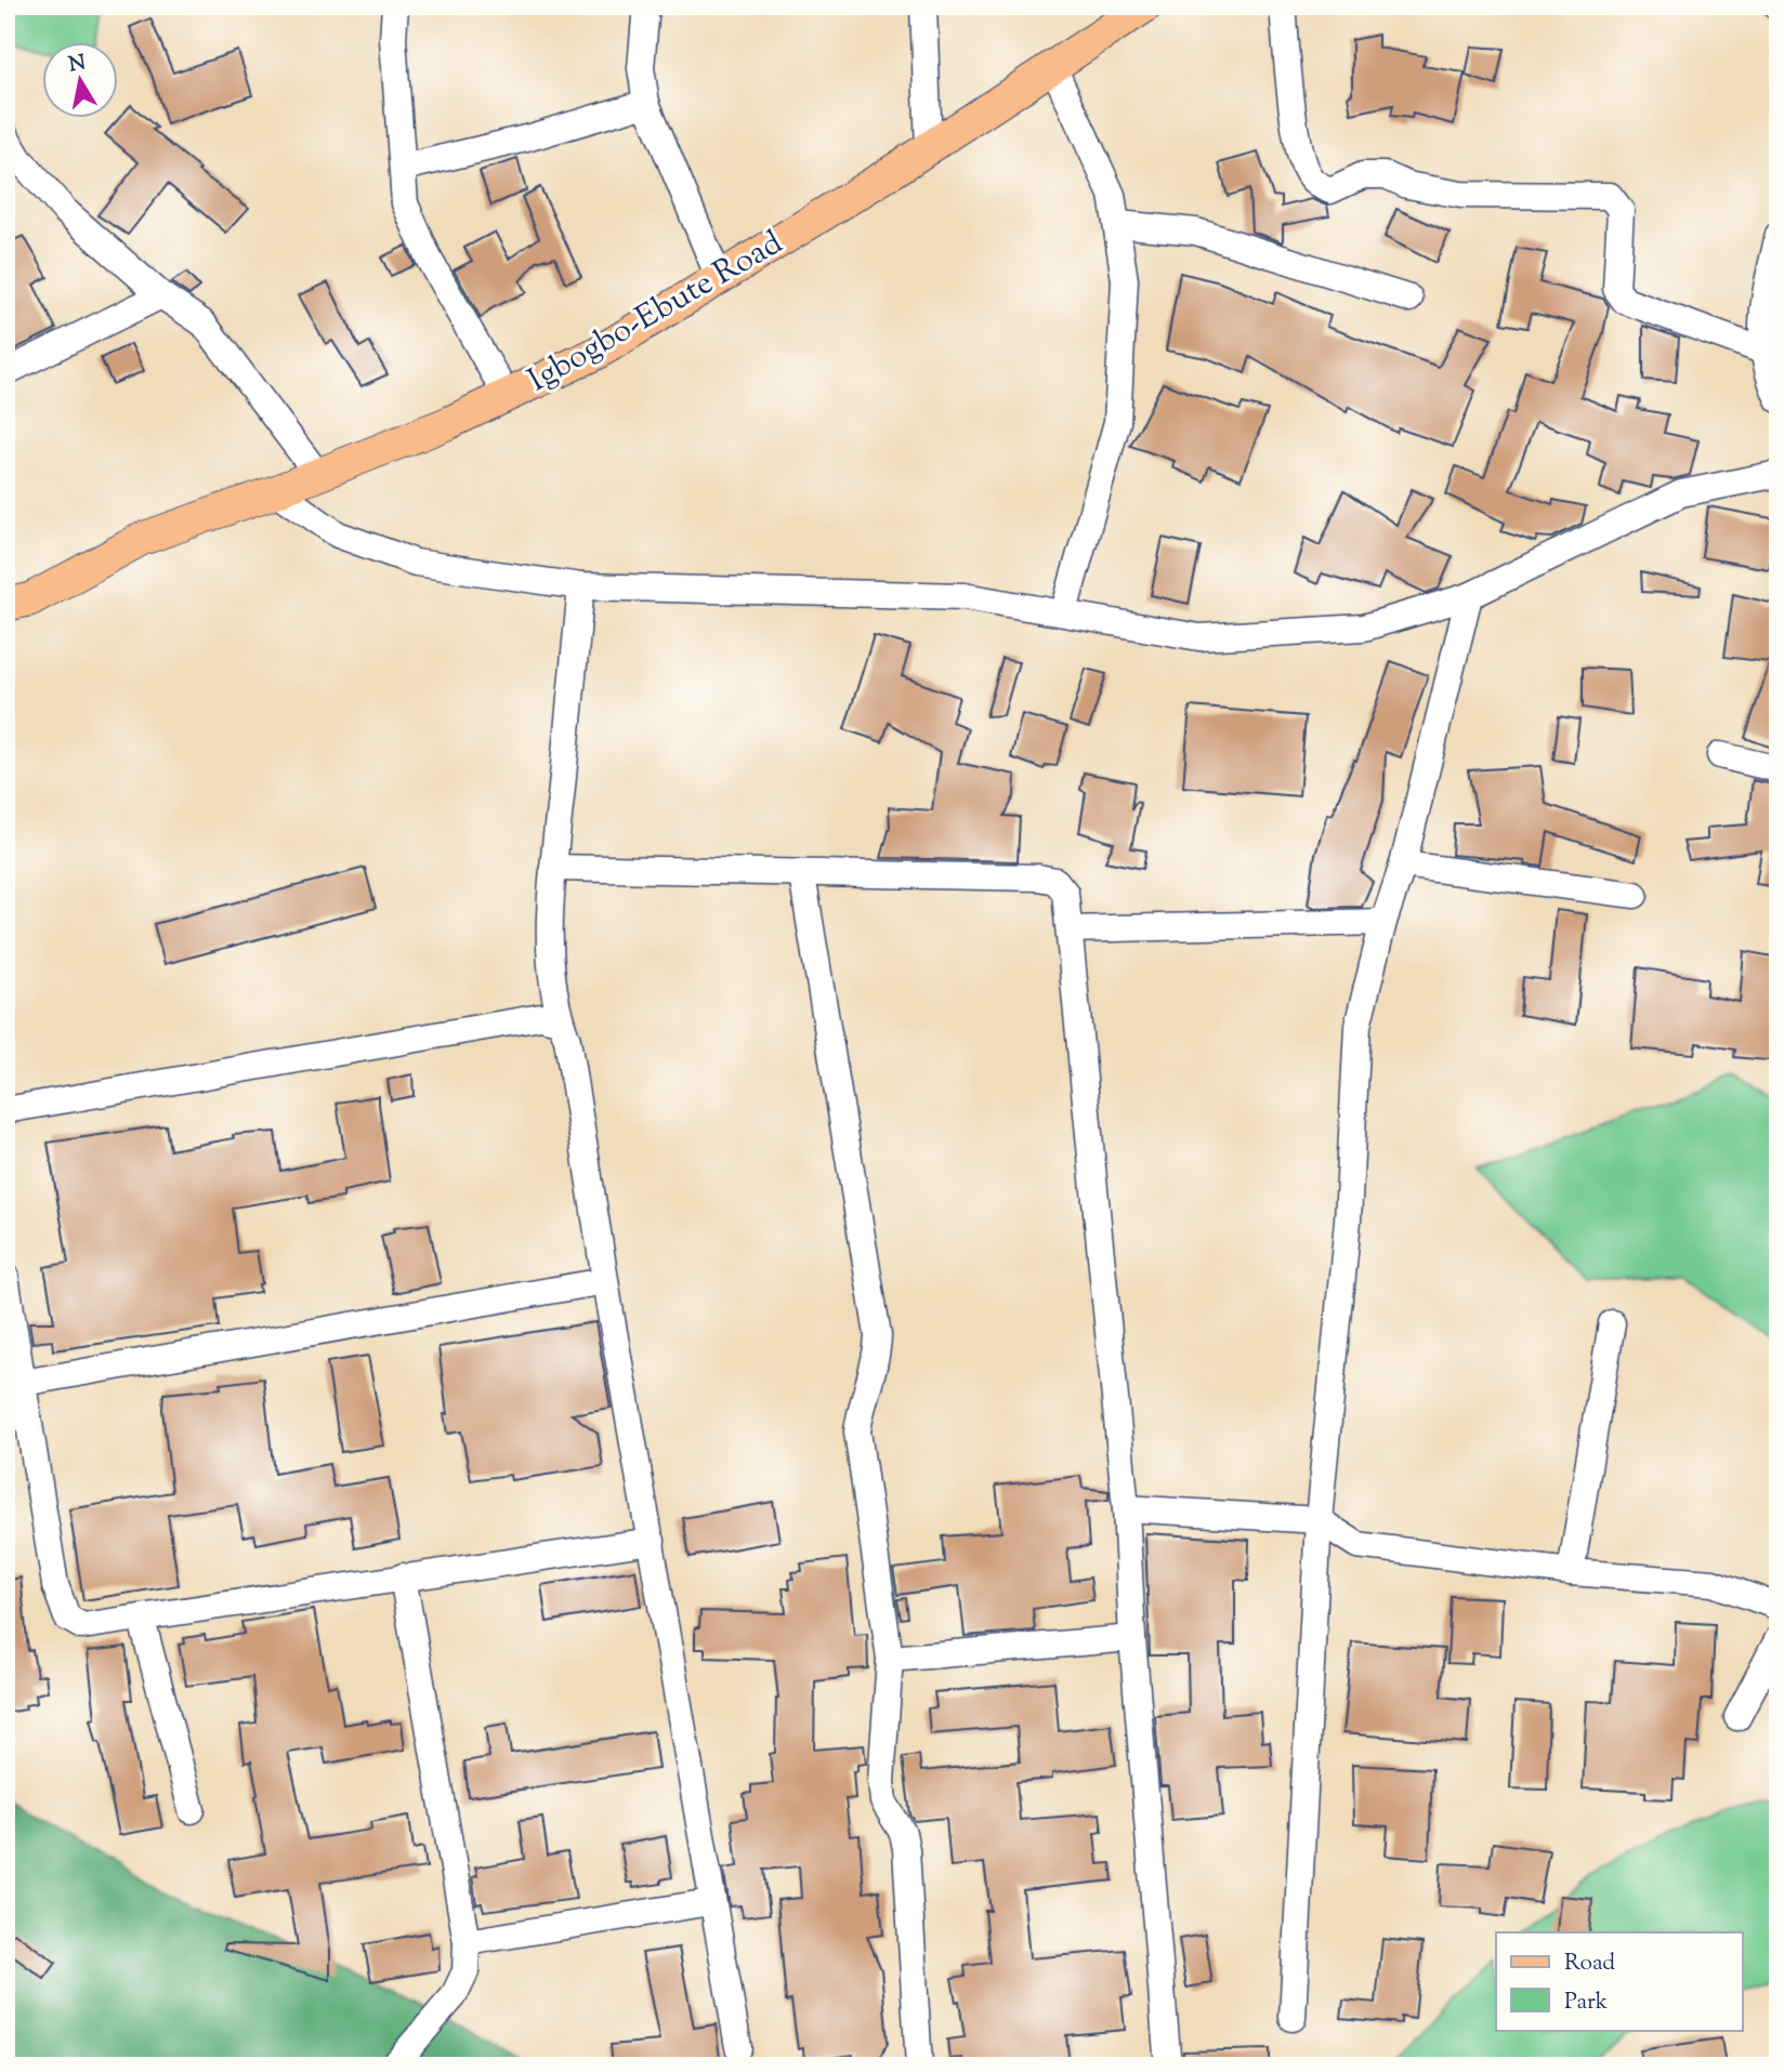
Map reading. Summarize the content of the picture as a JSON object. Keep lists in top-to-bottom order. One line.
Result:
{"streets":{"main road":["Igbogbo-Ebute Road"]},"legend":["Road","Park"],"north":"top"}
